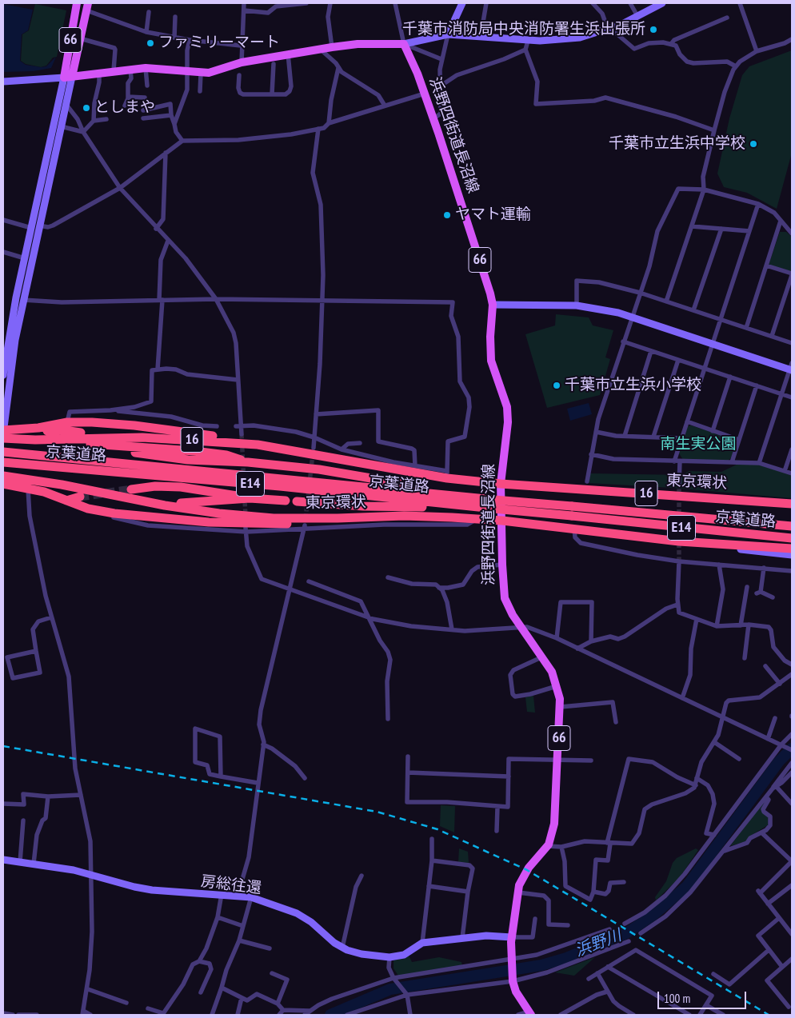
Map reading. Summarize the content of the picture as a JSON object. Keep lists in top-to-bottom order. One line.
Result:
{"streets":{"highway":["16","京葉道路","東京環状","E14"],"main road":["66","浜野四街道長沼線"],"street":["房総往還"]},"crossings":[["66","浜野四街道長沼線"],["浜野四街道長沼線","東京環状"],["浜野四街道長沼線","房総往還"]],"water":["浜野川"],"parks":["南生実公園"],"places":["千葉市消防局中央消防署生浜出張所","ファミリーマート","としまや","千葉市立生浜中学校","ヤマト運輸","千葉市立生浜小学校"],"scale_bar":"100 m"}
